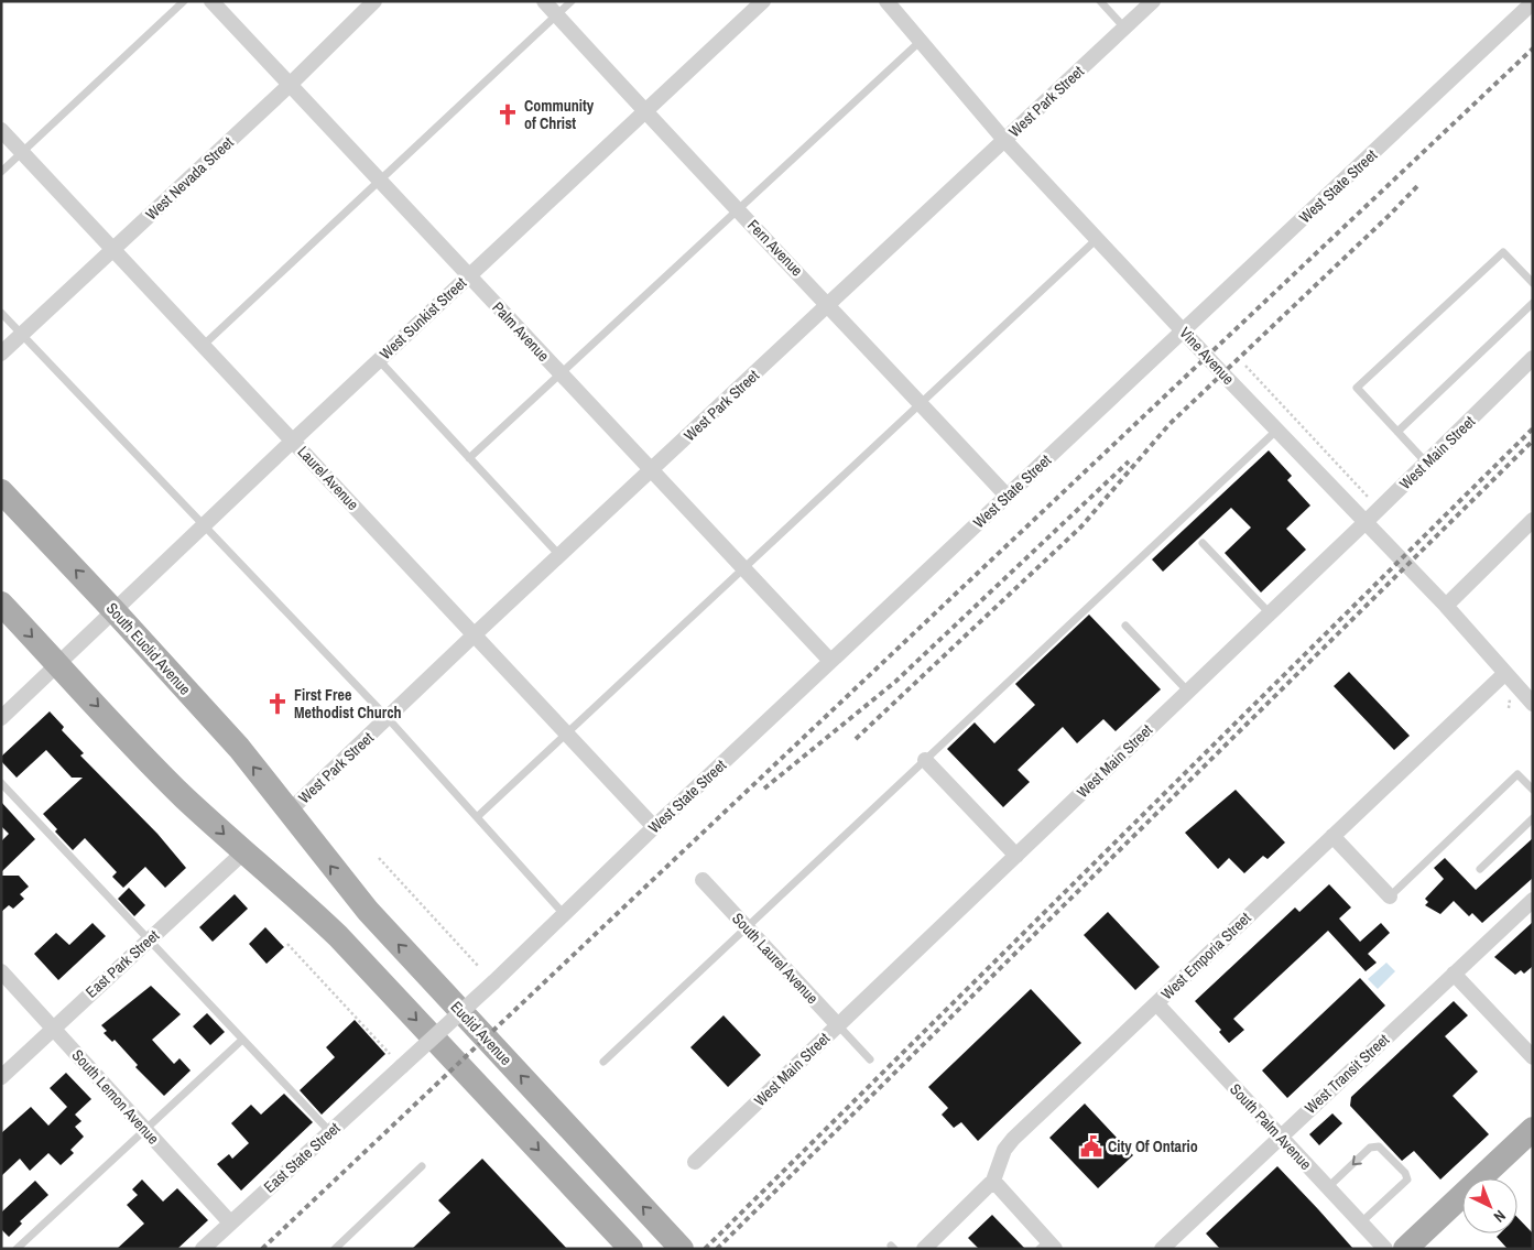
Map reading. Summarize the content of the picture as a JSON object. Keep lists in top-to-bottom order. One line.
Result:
{"streets":{"main road":["South Euclid Avenue","Euclid Avenue"],"street":["West Park Street","West Nevada Street","West State Street","Fern Avenue","West Sunkist Street","Palm Avenue","Vine Avenue","West Main Street","Laurel Avenue","West Emporia Street","South Laurel Avenue","East Park Street","West Transit Street","South Lemon Avenue","South Palm Avenue","East State Street"]},"crossings":[["West Park Street","Fern Avenue"],["West Park Street","Palm Avenue"],["West Park Street","Vine Avenue"],["West Park Street","Laurel Avenue"],["West Park Street","South Euclid Avenue"],["West Park Street","Euclid Avenue"],["West Nevada Street","Palm Avenue"],["West Nevada Street","Laurel Avenue"],["West State Street","Fern Avenue"],["West State Street","Palm Avenue"],["West State Street","Vine Avenue"],["West State Street","Laurel Avenue"],["West State Street","East State Street"],["Fern Avenue","West Sunkist Street"],["West Sunkist Street","Palm Avenue"],["West Sunkist Street","Laurel Avenue"],["West Sunkist Street","South Euclid Avenue"],["Vine Avenue","West Main Street"],["Vine Avenue","West Emporia Street"],["West Main Street","South Laurel Avenue"],["South Euclid Avenue","Euclid Avenue"],["West Emporia Street","South Palm Avenue"],["East Park Street","South Lemon Avenue"],["West Transit Street","South Palm Avenue"],["South Lemon Avenue","East State Street"]],"places":{"church":["Community of Christ","First Free Methodist Church"],"public building":["City Of Ontario"]},"north":"bottom right"}
